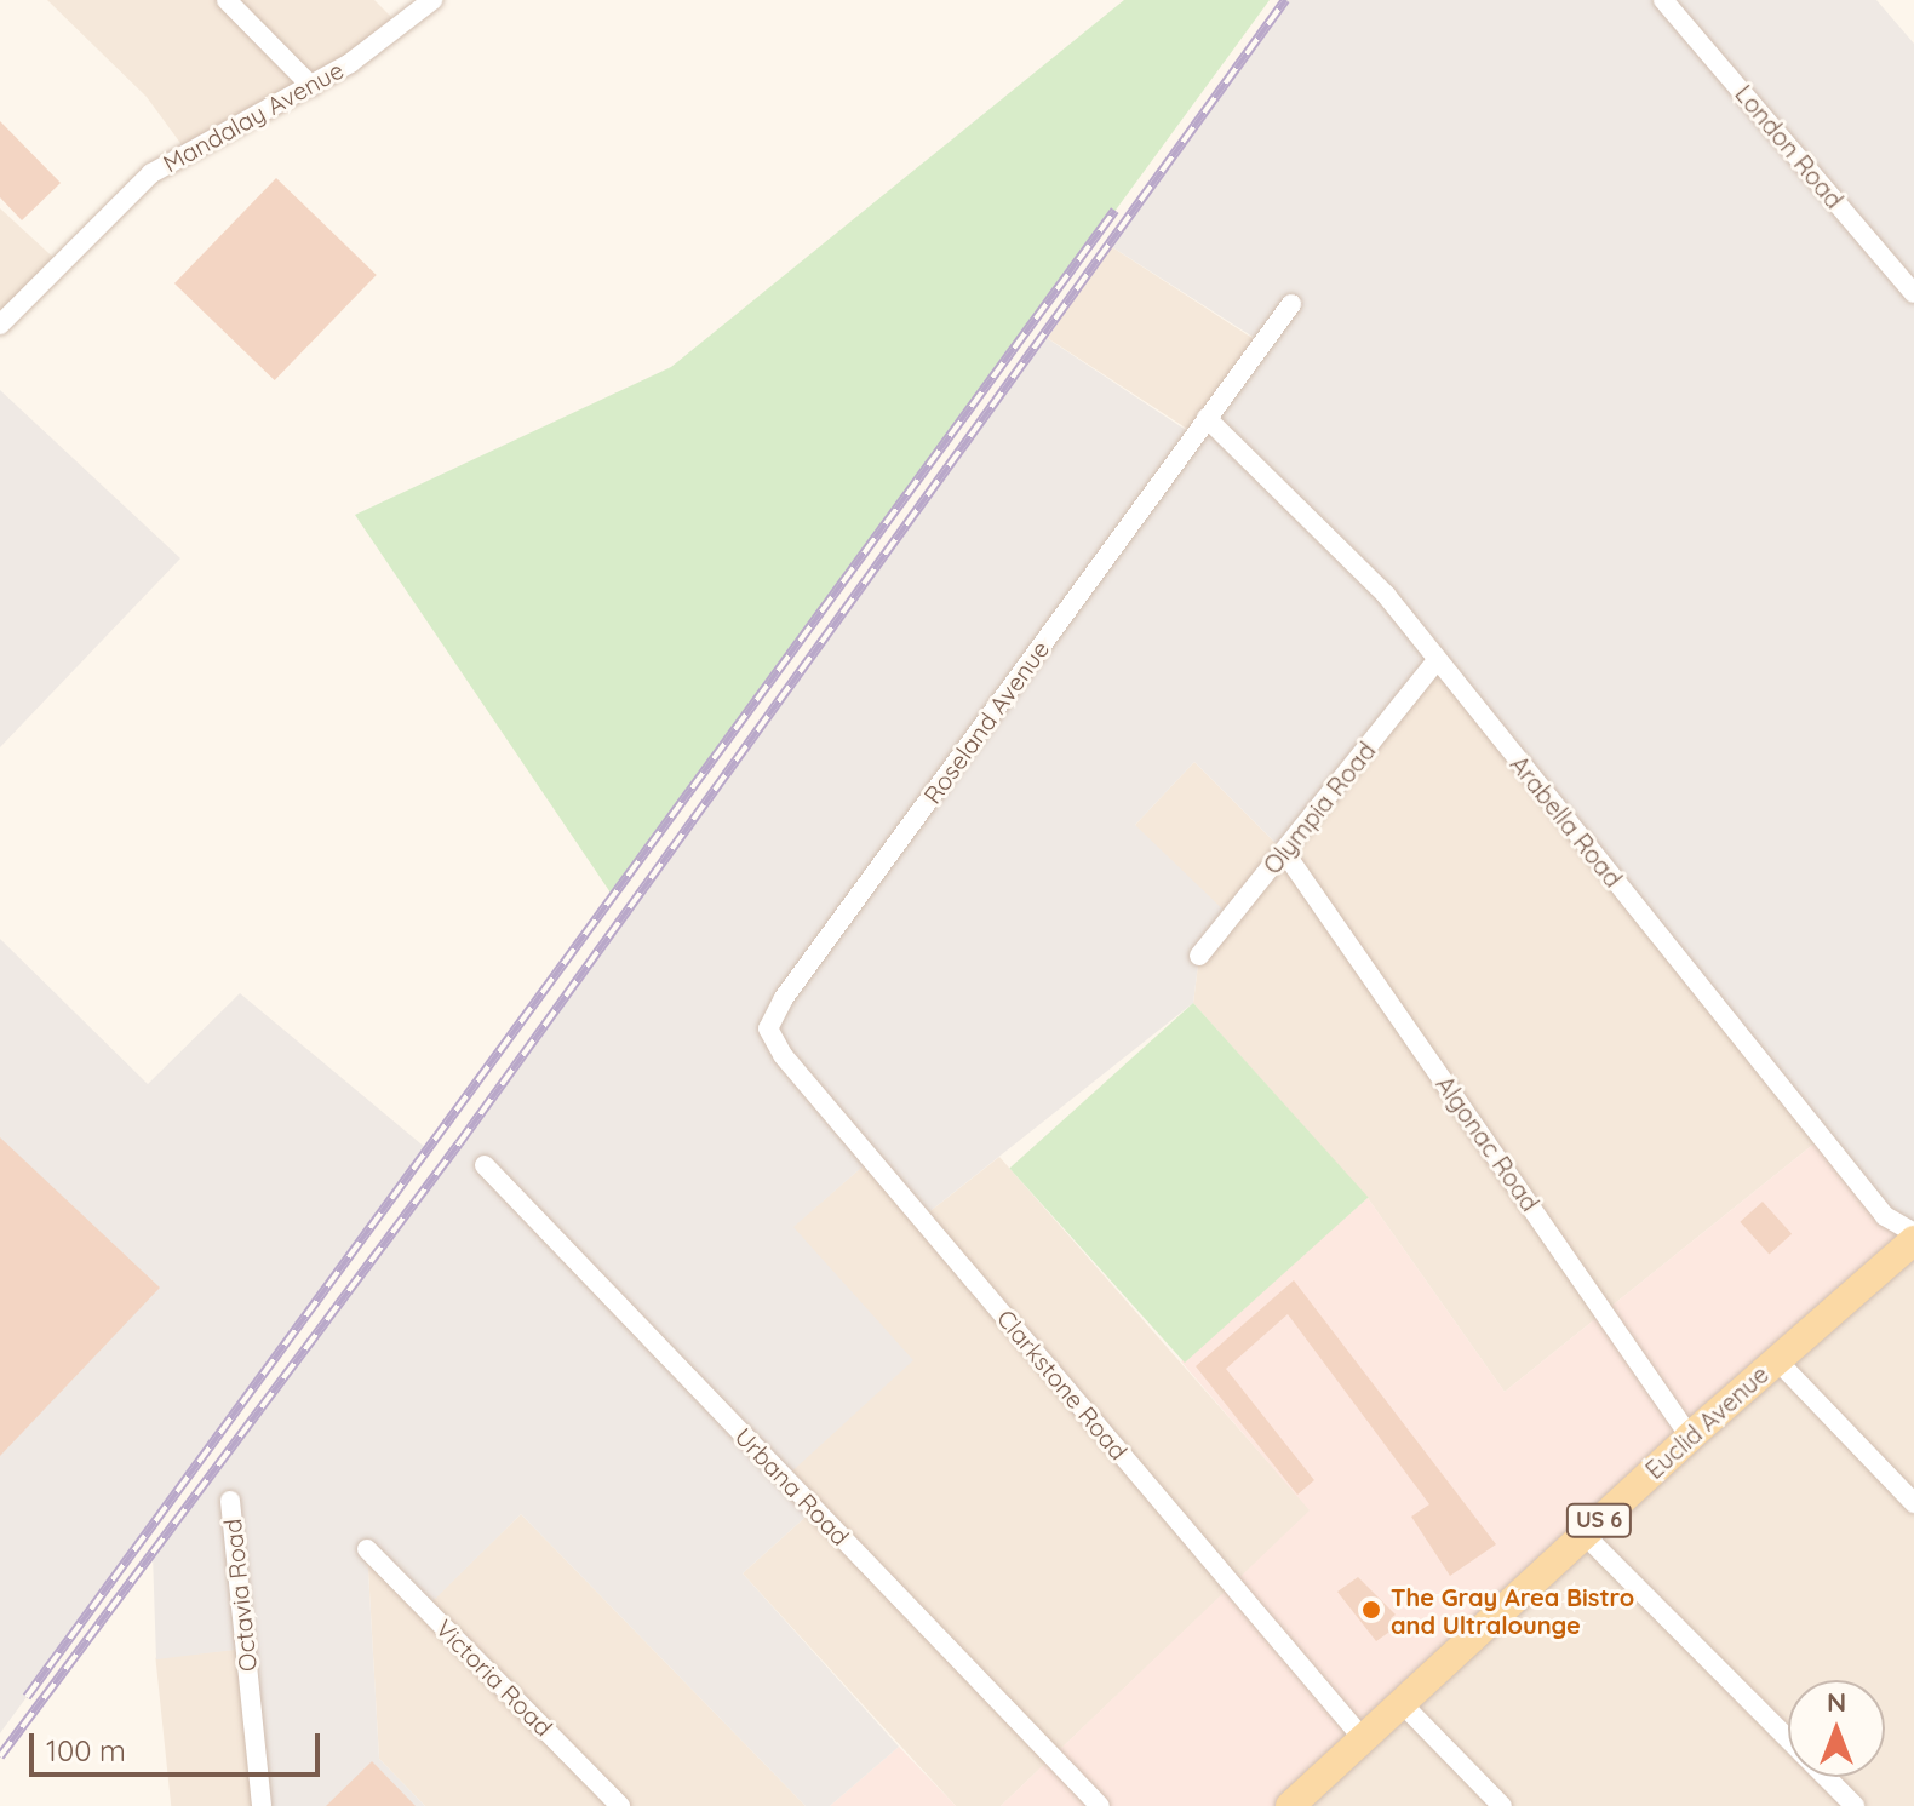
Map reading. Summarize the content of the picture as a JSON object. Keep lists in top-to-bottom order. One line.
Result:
{"streets":{"main road":["Euclid Avenue","US 6"],"street":["Mandalay Avenue","London Road","Roseland Avenue","Olympia Road","Arabella Road","Algonac Road","Clarkstone Road","Urbana Road","Octavia Road","Victoria Road"]},"crossings":[["Roseland Avenue","Arabella Road"],["Roseland Avenue","Clarkstone Road"],["Olympia Road","Arabella Road"],["Olympia Road","Algonac Road"],["Arabella Road","Euclid Avenue"],["Algonac Road","Euclid Avenue"],["Clarkstone Road","Euclid Avenue"]],"places":["The Gray Area Bistro and Ultralounge"],"scale_bar":"100 m","north":"top"}
